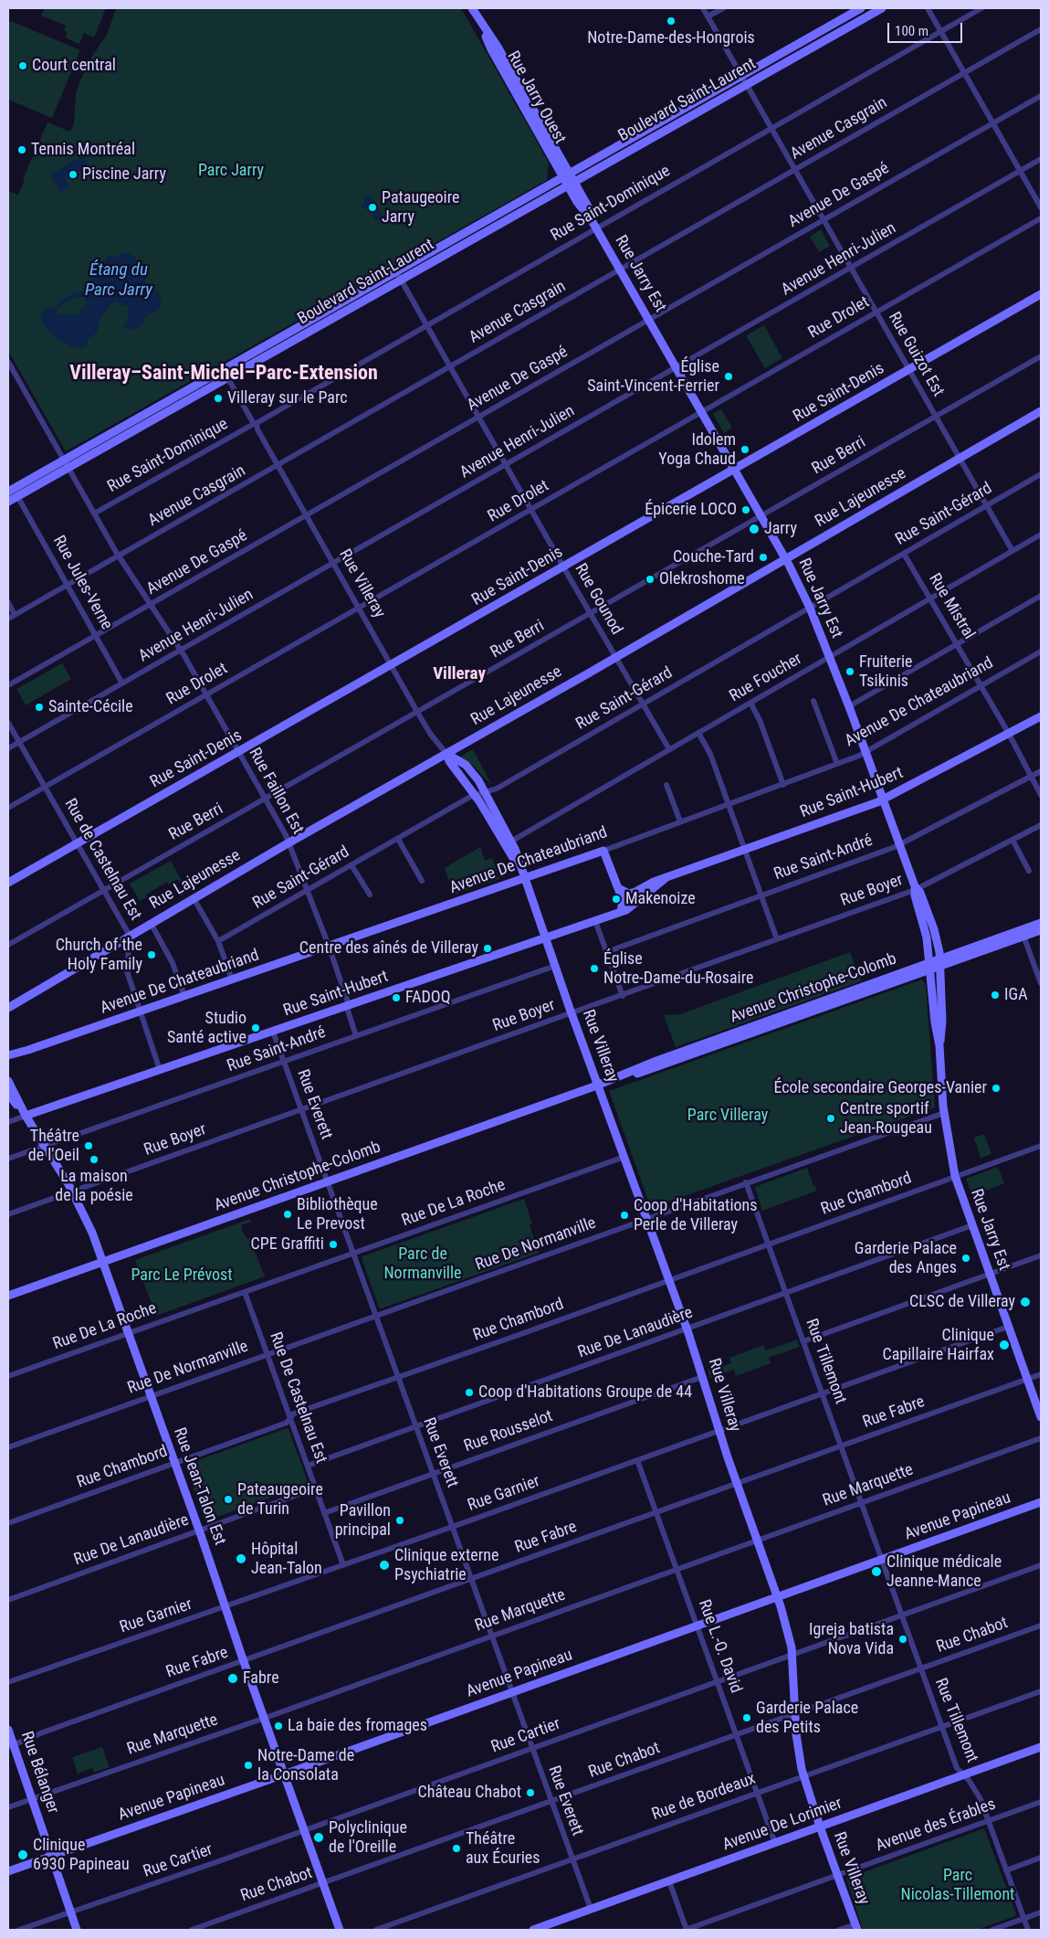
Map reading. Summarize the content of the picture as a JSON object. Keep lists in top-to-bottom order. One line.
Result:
{"streets":{"main road":["Rue Jarry Ouest","Boulevard Saint-Laurent","Rue Jarry Est","Rue Saint-Denis","Rue Lajeunesse","Rue Villeray","Avenue De Chateaubriand","Rue Saint-Hubert","Avenue Christophe-Colomb","Rue Jean-Talon Est","Avenue Papineau","Rue Bélanger","Avenue De Lorimier"],"street":["Avenue Casgrain","Avenue De Gaspé","Rue Saint-Dominique","Avenue Henri-Julien","Rue Drolet","Rue Guizot Est","Rue Berri","Rue Saint-Gérard","Rue Jules-Verne","Rue Gounod","Rue Mistral","Rue Foucher","Rue Faillon Est","Rue Saint-André","Rue de Castelnau Est","Rue Boyer","Rue Everett","Rue Chambord","Rue De La Roche","Rue De Normanville","Rue De Lanaudière","Rue Tillemont","Rue De Castelnau Est","Rue Fabre","Rue Rousselot","Rue Marquette","Rue Garnier","Rue Chabot","Rue L.-O. David","Rue Cartier","Rue de Bordeaux","Avenue des Érables"]},"crossings":[["Rue Jarry Ouest","Boulevard Saint-Laurent"],["Rue Jarry Ouest","Rue Jarry Est"],["Boulevard Saint-Laurent","Rue Jarry Est"],["Boulevard Saint-Laurent","Rue Guizot Est"],["Boulevard Saint-Laurent","Rue Jules-Verne"],["Boulevard Saint-Laurent","Rue Villeray"],["Boulevard Saint-Laurent","Rue Gounod"],["Boulevard Saint-Laurent","Rue Faillon Est"],["Avenue Casgrain","Rue Jarry Est"],["Avenue Casgrain","Rue Guizot Est"],["Avenue Casgrain","Rue Jules-Verne"],["Avenue Casgrain","Rue Villeray"],["Avenue Casgrain","Rue Gounod"],["Avenue Casgrain","Rue Faillon Est"],["Avenue De Gaspé","Rue Jarry Est"],["Avenue De Gaspé","Rue Guizot Est"],["Avenue De Gaspé","Rue Jules-Verne"],["Avenue De Gaspé","Rue Villeray"],["Avenue De Gaspé","Rue Gounod"],["Avenue De Gaspé","Rue Faillon Est"],["Rue Saint-Dominique","Rue Jarry Est"],["Rue Saint-Dominique","Rue Guizot Est"],["Rue Saint-Dominique","Rue Villeray"],["Rue Saint-Dominique","Rue Gounod"],["Rue Saint-Dominique","Rue Faillon Est"],["Avenue Henri-Julien","Rue Jarry Est"],["Avenue Henri-Julien","Rue Guizot Est"],["Avenue Henri-Julien","Rue Jules-Verne"],["Avenue Henri-Julien","Rue Villeray"],["Avenue Henri-Julien","Rue Gounod"],["Avenue Henri-Julien","Rue Faillon Est"],["Avenue Henri-Julien","Rue de Castelnau Est"],["Rue Jarry Est","Rue Drolet"],["Rue Jarry Est","Rue Saint-Denis"],["Rue Jarry Est","Rue Berri"],["Rue Jarry Est","Rue Lajeunesse"],["Rue Jarry Est","Rue Saint-Gérard"],["Rue Jarry Est","Rue Foucher"],["Rue Jarry Est","Avenue De Chateaubriand"],["Rue Jarry Est","Rue Saint-Hubert"],["Rue Jarry Est","Rue Saint-André"],["Rue Jarry Est","Rue Boyer"],["Rue Jarry Est","Avenue Christophe-Colomb"],["Rue Jarry Est","Rue Chambord"],["Rue Jarry Est","Rue De Normanville"],["Rue Jarry Est","Rue De Lanaudière"],["Rue Jarry Est","Rue Fabre"],["Rue Jarry Est","Rue Garnier"],["Rue Drolet","Rue Guizot Est"],["Rue Drolet","Rue Villeray"],["Rue Drolet","Rue Gounod"],["Rue Drolet","Rue Faillon Est"],["Rue Drolet","Rue de Castelnau Est"],["Rue Guizot Est","Rue Saint-Denis"],["Rue Guizot Est","Rue Berri"],["Rue Guizot Est","Rue Lajeunesse"],["Rue Guizot Est","Rue Saint-Gérard"],["Rue Guizot Est","Rue Foucher"],["Rue Saint-Denis","Rue Villeray"],["Rue Saint-Denis","Rue Gounod"],["Rue Saint-Denis","Rue Faillon Est"],["Rue Saint-Denis","Rue de Castelnau Est"],["Rue Berri","Rue Villeray"],["Rue Berri","Rue Gounod"],["Rue Berri","Rue Faillon Est"],["Rue Berri","Rue de Castelnau Est"],["Rue Lajeunesse","Rue Villeray"],["Rue Lajeunesse","Rue Gounod"],["Rue Lajeunesse","Rue Faillon Est"],["Rue Lajeunesse","Rue de Castelnau Est"],["Rue Saint-Gérard","Rue Villeray"],["Rue Saint-Gérard","Rue Gounod"],["Rue Saint-Gérard","Rue Mistral"],["Rue Saint-Gérard","Rue Faillon Est"],["Rue Villeray","Rue Foucher"],["Rue Villeray","Avenue De Chateaubriand"],["Rue Villeray","Rue Saint-Hubert"],["Rue Villeray","Rue Saint-André"],["Rue Villeray","Rue Boyer"],["Rue Villeray","Avenue Christophe-Colomb"],["Rue Villeray","Rue Chambord"],["Rue Villeray","Rue De La Roche"],["Rue Villeray","Rue De Normanville"],["Rue Villeray","Rue De Lanaudière"],["Rue Villeray","Rue Fabre"],["Rue Villeray","Rue Rousselot"],["Rue Villeray","Rue Marquette"],["Rue Villeray","Rue Garnier"],["Rue Villeray","Avenue Papineau"],["Rue Villeray","Rue Chabot"],["Rue Villeray","Rue Cartier"],["Rue Villeray","Rue de Bordeaux"],["Rue Villeray","Avenue De Lorimier"],["Rue Villeray","Avenue des Érables"],["Rue Gounod","Rue Foucher"],["Rue Mistral","Rue Foucher"],["Rue Mistral","Avenue De Chateaubriand"],["Rue Mistral","Rue Saint-Hubert"],["Rue Mistral","Rue Saint-André"],["Avenue De Chateaubriand","Rue Faillon Est"],["Avenue De Chateaubriand","Rue de Castelnau Est"],["Rue Faillon Est","Rue Saint-Hubert"],["Rue Faillon Est","Rue Saint-André"],["Rue Saint-Hubert","Rue de Castelnau Est"],["Rue Saint-Hubert","Rue Everett"],["Rue Saint-Hubert","Rue Jean-Talon Est"],["Rue Saint-André","Rue Everett"],["Rue Saint-André","Rue Jean-Talon Est"],["Rue Boyer","Rue Everett"],["Rue Boyer","Rue Jean-Talon Est"],["Avenue Christophe-Colomb","Rue Everett"],["Avenue Christophe-Colomb","Rue Jean-Talon Est"],["Rue Everett","Rue Chambord"],["Rue Everett","Rue De La Roche"],["Rue Everett","Rue De Normanville"],["Rue Everett","Rue De Lanaudière"],["Rue Everett","Rue Fabre"],["Rue Everett","Rue Rousselot"],["Rue Everett","Rue Marquette"],["Rue Everett","Rue Garnier"],["Rue Everett","Avenue Papineau"],["Rue Everett","Rue Chabot"],["Rue Everett","Rue Cartier"],["Rue Everett","Rue de Bordeaux"],["Rue Everett","Avenue De Lorimier"],["Rue Chambord","Rue Tillemont"],["Rue Chambord","Rue De Castelnau Est"],["Rue Chambord","Rue Jean-Talon Est"],["Rue De La Roche","Rue De Castelnau Est"],["Rue De La Roche","Rue Jean-Talon Est"],["Rue De Normanville","Rue Tillemont"],["Rue De Normanville","Rue De Castelnau Est"],["Rue De Normanville","Rue Jean-Talon Est"],["Rue De Lanaudière","Rue Tillemont"],["Rue De Lanaudière","Rue De Castelnau Est"],["Rue De Lanaudière","Rue Jean-Talon Est"],["Rue Tillemont","Rue Fabre"],["Rue Tillemont","Rue Marquette"],["Rue Tillemont","Rue Garnier"],["Rue Tillemont","Avenue Papineau"],["Rue Tillemont","Rue Chabot"],["Rue Tillemont","Rue Cartier"],["Rue Tillemont","Rue de Bordeaux"],["Rue Tillemont","Avenue De Lorimier"],["Rue Tillemont","Avenue des Érables"],["Rue De Castelnau Est","Rue Rousselot"],["Rue De Castelnau Est","Rue Garnier"],["Rue Fabre","Rue Jean-Talon Est"],["Rue Fabre","Rue L.-O. David"],["Rue Fabre","Rue Bélanger"],["Rue Marquette","Rue Jean-Talon Est"],["Rue Marquette","Rue L.-O. David"],["Rue Marquette","Rue Bélanger"],["Rue Jean-Talon Est","Rue Garnier"],["Rue Jean-Talon Est","Avenue Papineau"],["Rue Jean-Talon Est","Rue Chabot"],["Rue Jean-Talon Est","Rue Cartier"],["Rue Garnier","Rue L.-O. David"],["Avenue Papineau","Rue L.-O. David"],["Avenue Papineau","Rue Bélanger"],["Rue Chabot","Rue L.-O. David"],["Rue L.-O. David","Rue Cartier"],["Rue L.-O. David","Rue de Bordeaux"],["Rue L.-O. David","Avenue De Lorimier"],["Rue Cartier","Rue Bélanger"]],"districts":["Villeray–Saint-Michel–Parc-Extension","Villeray"],"water":["Étang du Parc Jarry"],"parks":["Parc Jarry","Parc Villeray","Parc de Normanville","Parc Le Prévost","Parc Nicolas-Tillemont"],"places":["Notre-Dame-des-Hongrois","Court central","Tennis Montréal","Piscine Jarry","Pataugeoire Jarry","Église Saint-Vincent-Ferrier","Villeray sur le Parc","Idolem Yoga Chaud","Épicerie LOCO","Jarry","Couche-Tard","Olekroshome","Fruiterie Tsikinis","Sainte-Cécile","Makenoize","Centre des aînés de Villeray","Church of the Holy Family","Église Notre-Dame-du-Rosaire","IGA","FADOQ","Studio Santé active","École secondaire Georges-Vanier","Centre sportif Jean-Rougeau","Théâtre de l'Oeil","La maison de la poésie","Bibliothèque Le Prevost","Coop d'Habitations Perle de Villeray","CPE Graffiti","Garderie Palace des Anges","CLSC de Villeray","Clinique Capillaire Hairfax","Coop d'Habitations Groupe de 44","Pateaugeoire de Turin","Pavillon principal","Hôpital Jean-Talon","Clinique externe Psychiatrie","Clinique médicale Jeanne-Mance","Igreja batista Nova Vida","Fabre","Garderie Palace des Petits","La baie des fromages","Notre-Dame de la Consolata","Château Chabot","Polyclinique de l'Oreille","Théâtre aux Écuries","Clinique 6930 Papineau"],"scale_bar":"100 m"}
